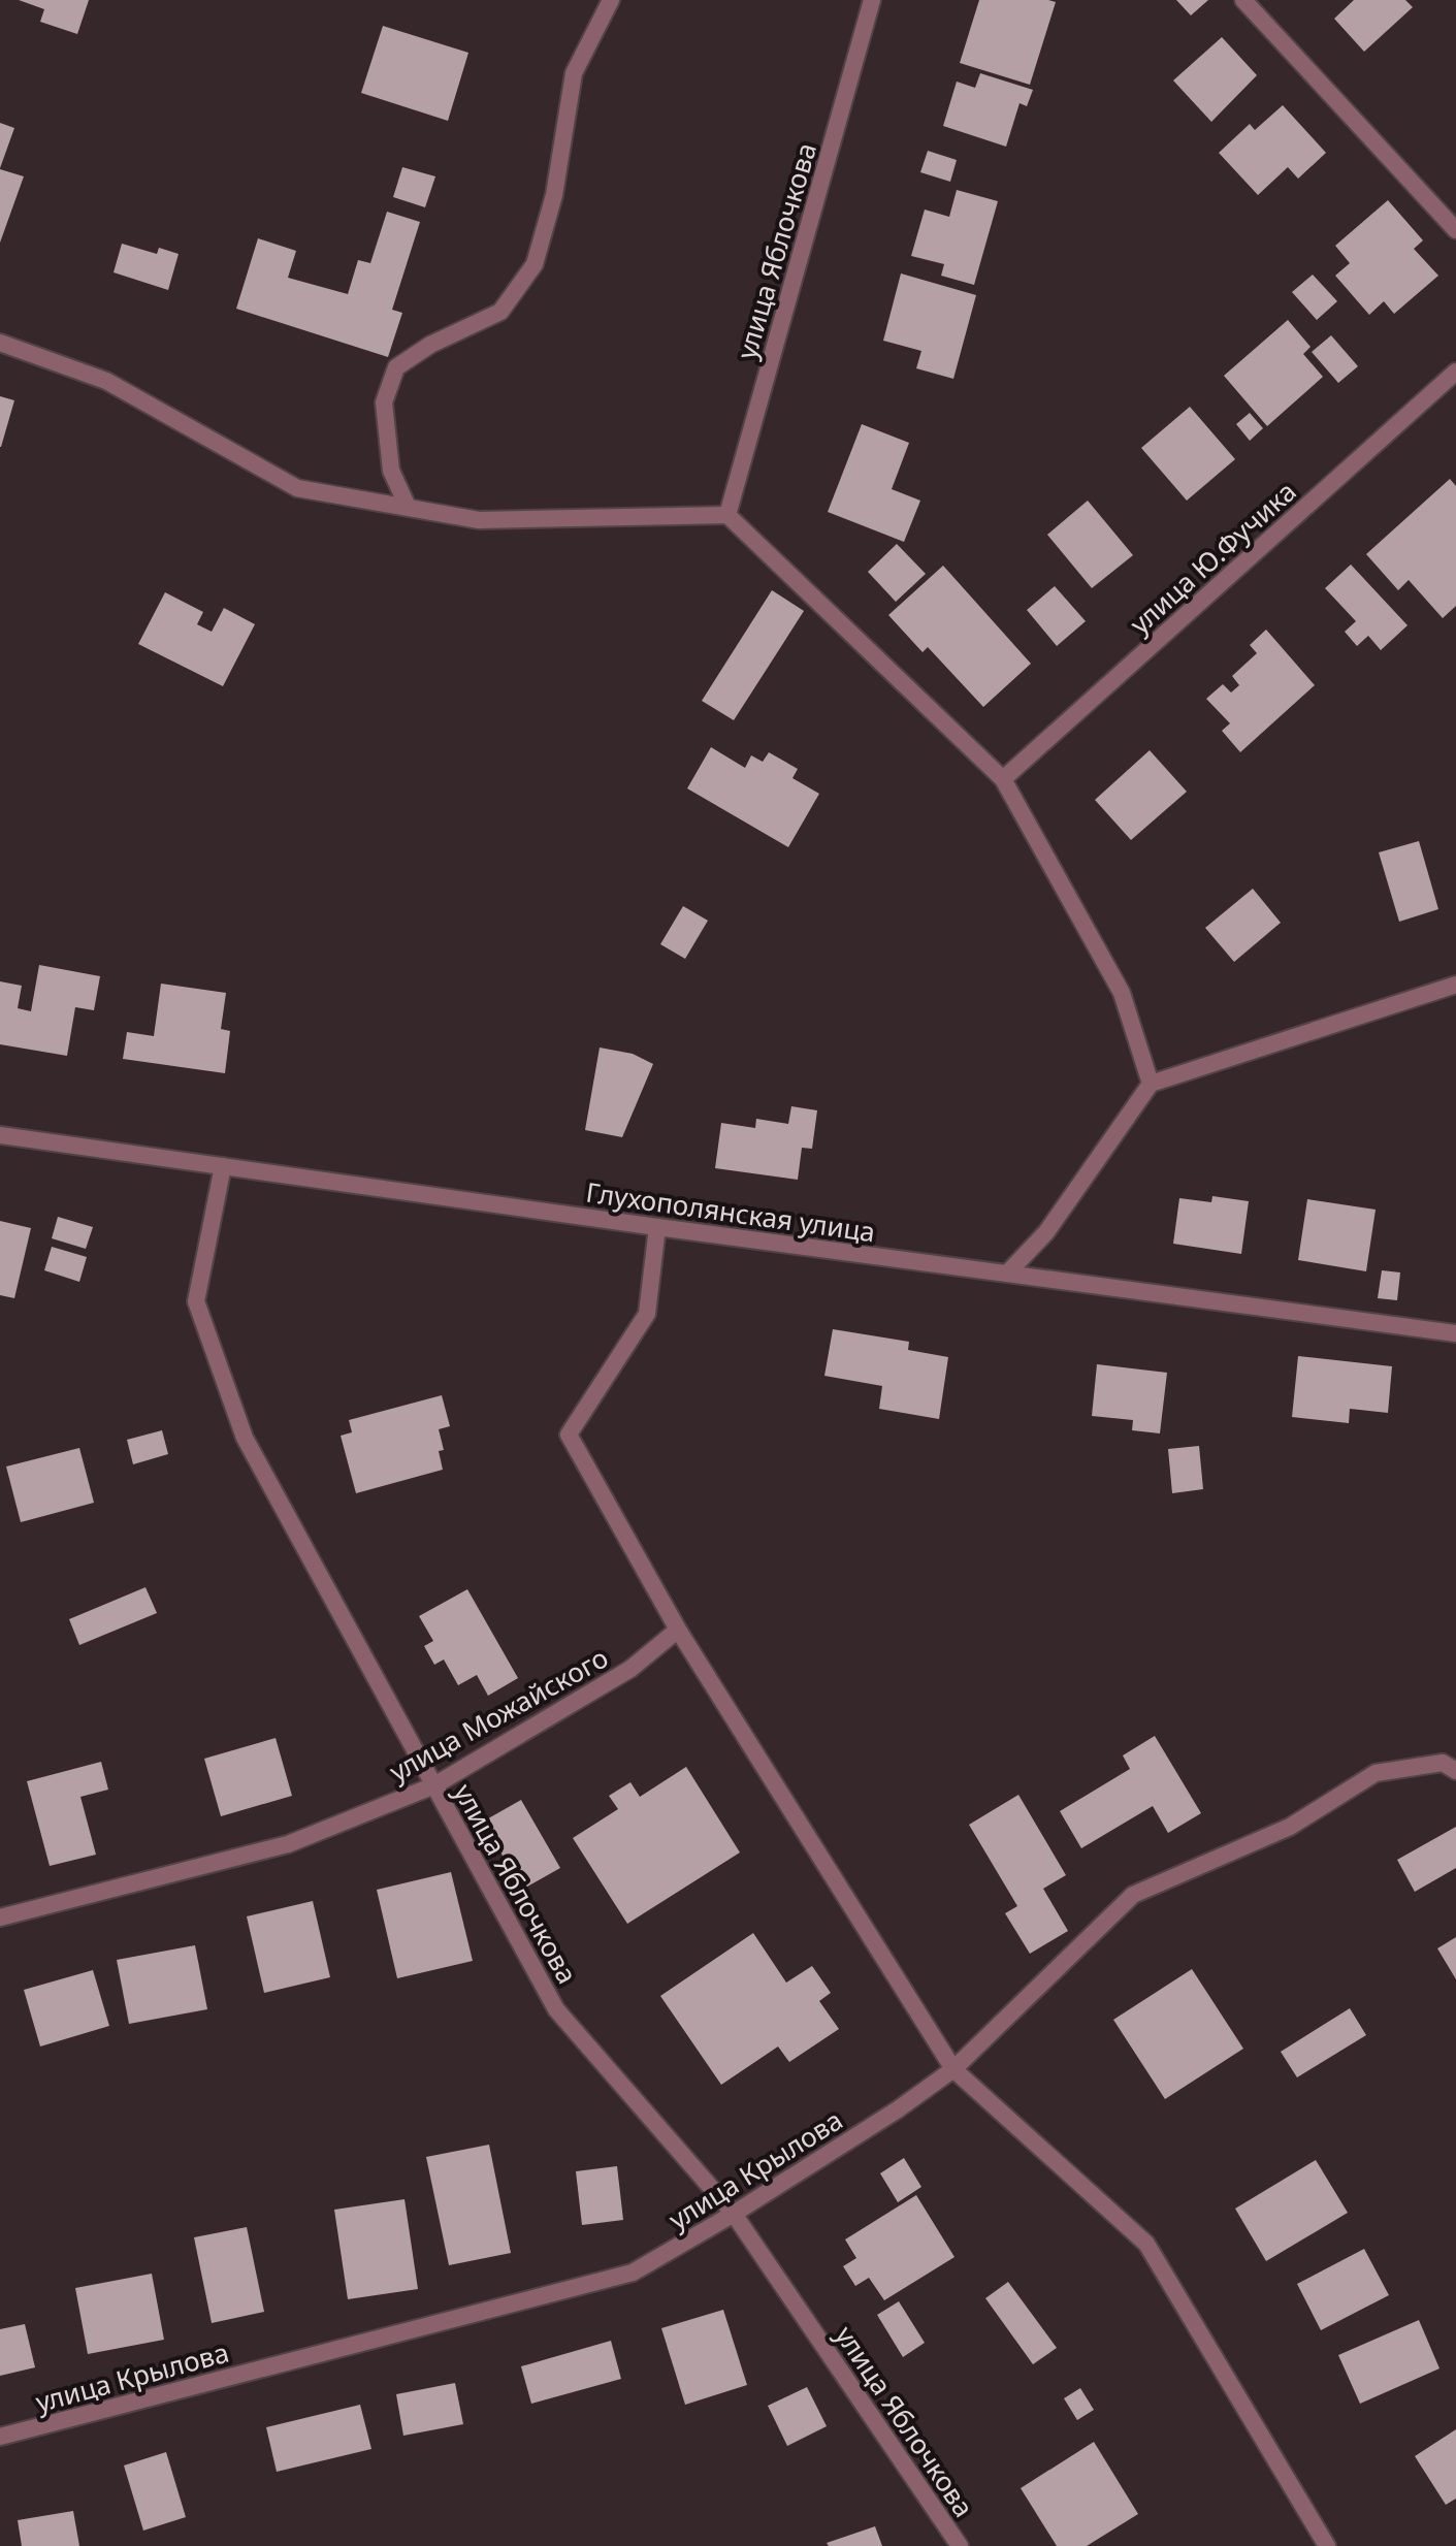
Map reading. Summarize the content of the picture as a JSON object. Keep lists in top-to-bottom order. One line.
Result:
{"streets":{"street":["улица Яблочкова","улица Ю.Фучика","Глухополянская улица","улица Можайского","улица Крылова"]},"crossings":[["улица Яблочкова","Глухополянская улица"],["улица Яблочкова","улица Можайского"],["улица Яблочкова","улица Крылова"]]}
